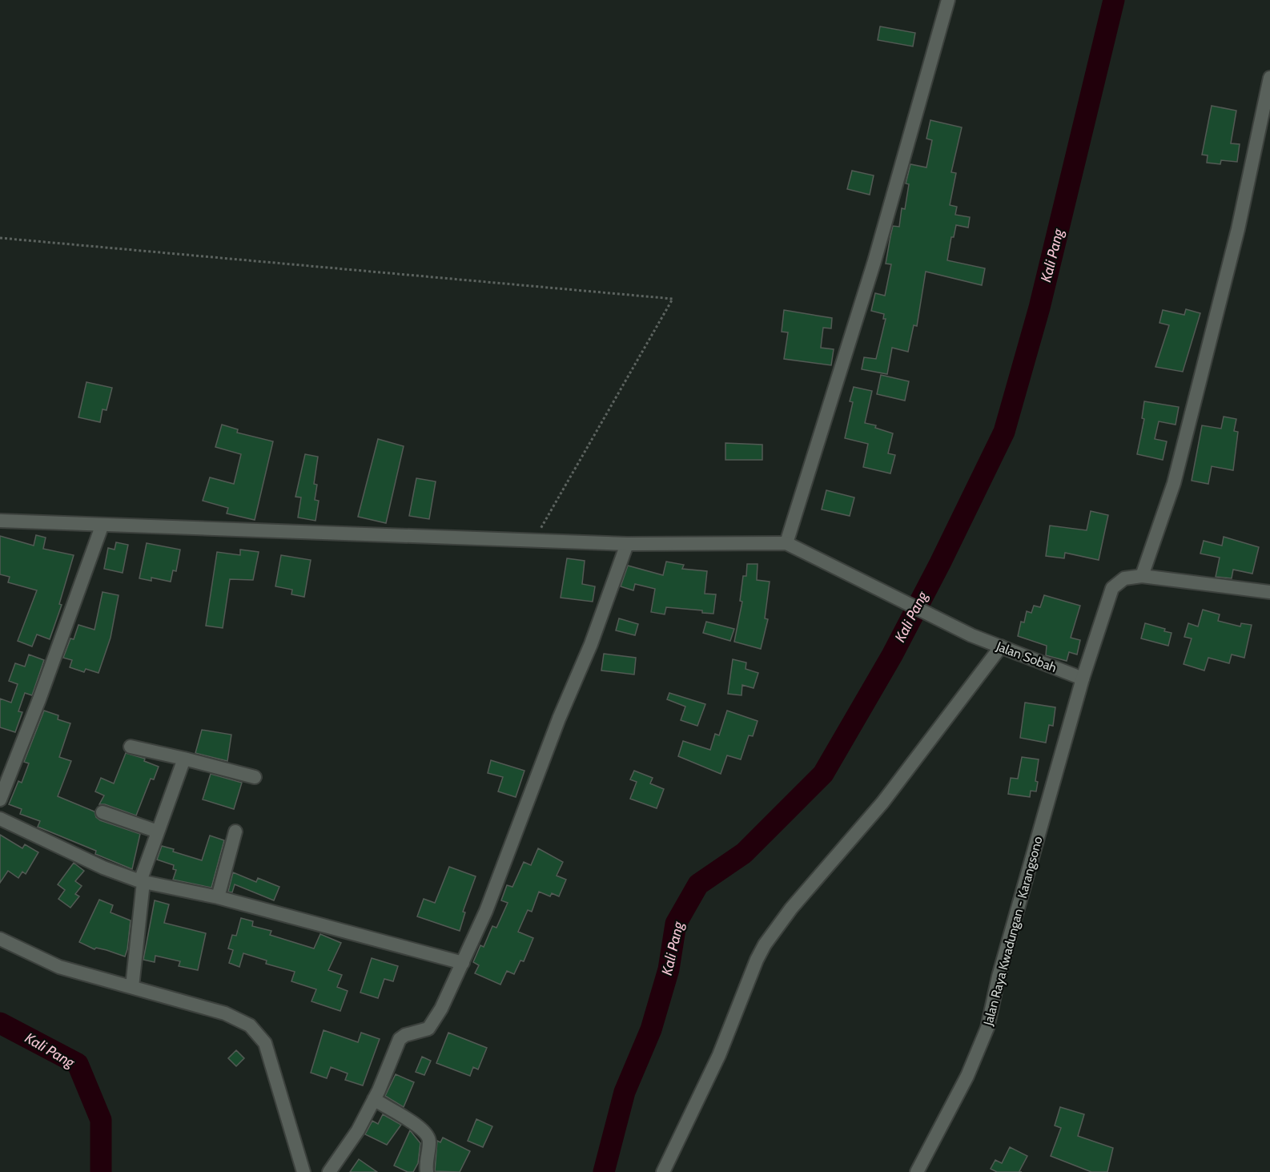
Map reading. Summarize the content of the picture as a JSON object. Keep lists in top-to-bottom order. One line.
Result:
{"streets":{"street":["Jalan Sobah","Jalan Raya Kwadungan - Karangsono"]},"crossings":[["Jalan Sobah","Jalan Raya Kwadungan - Karangsono"]],"water":["Kali Pang"]}
